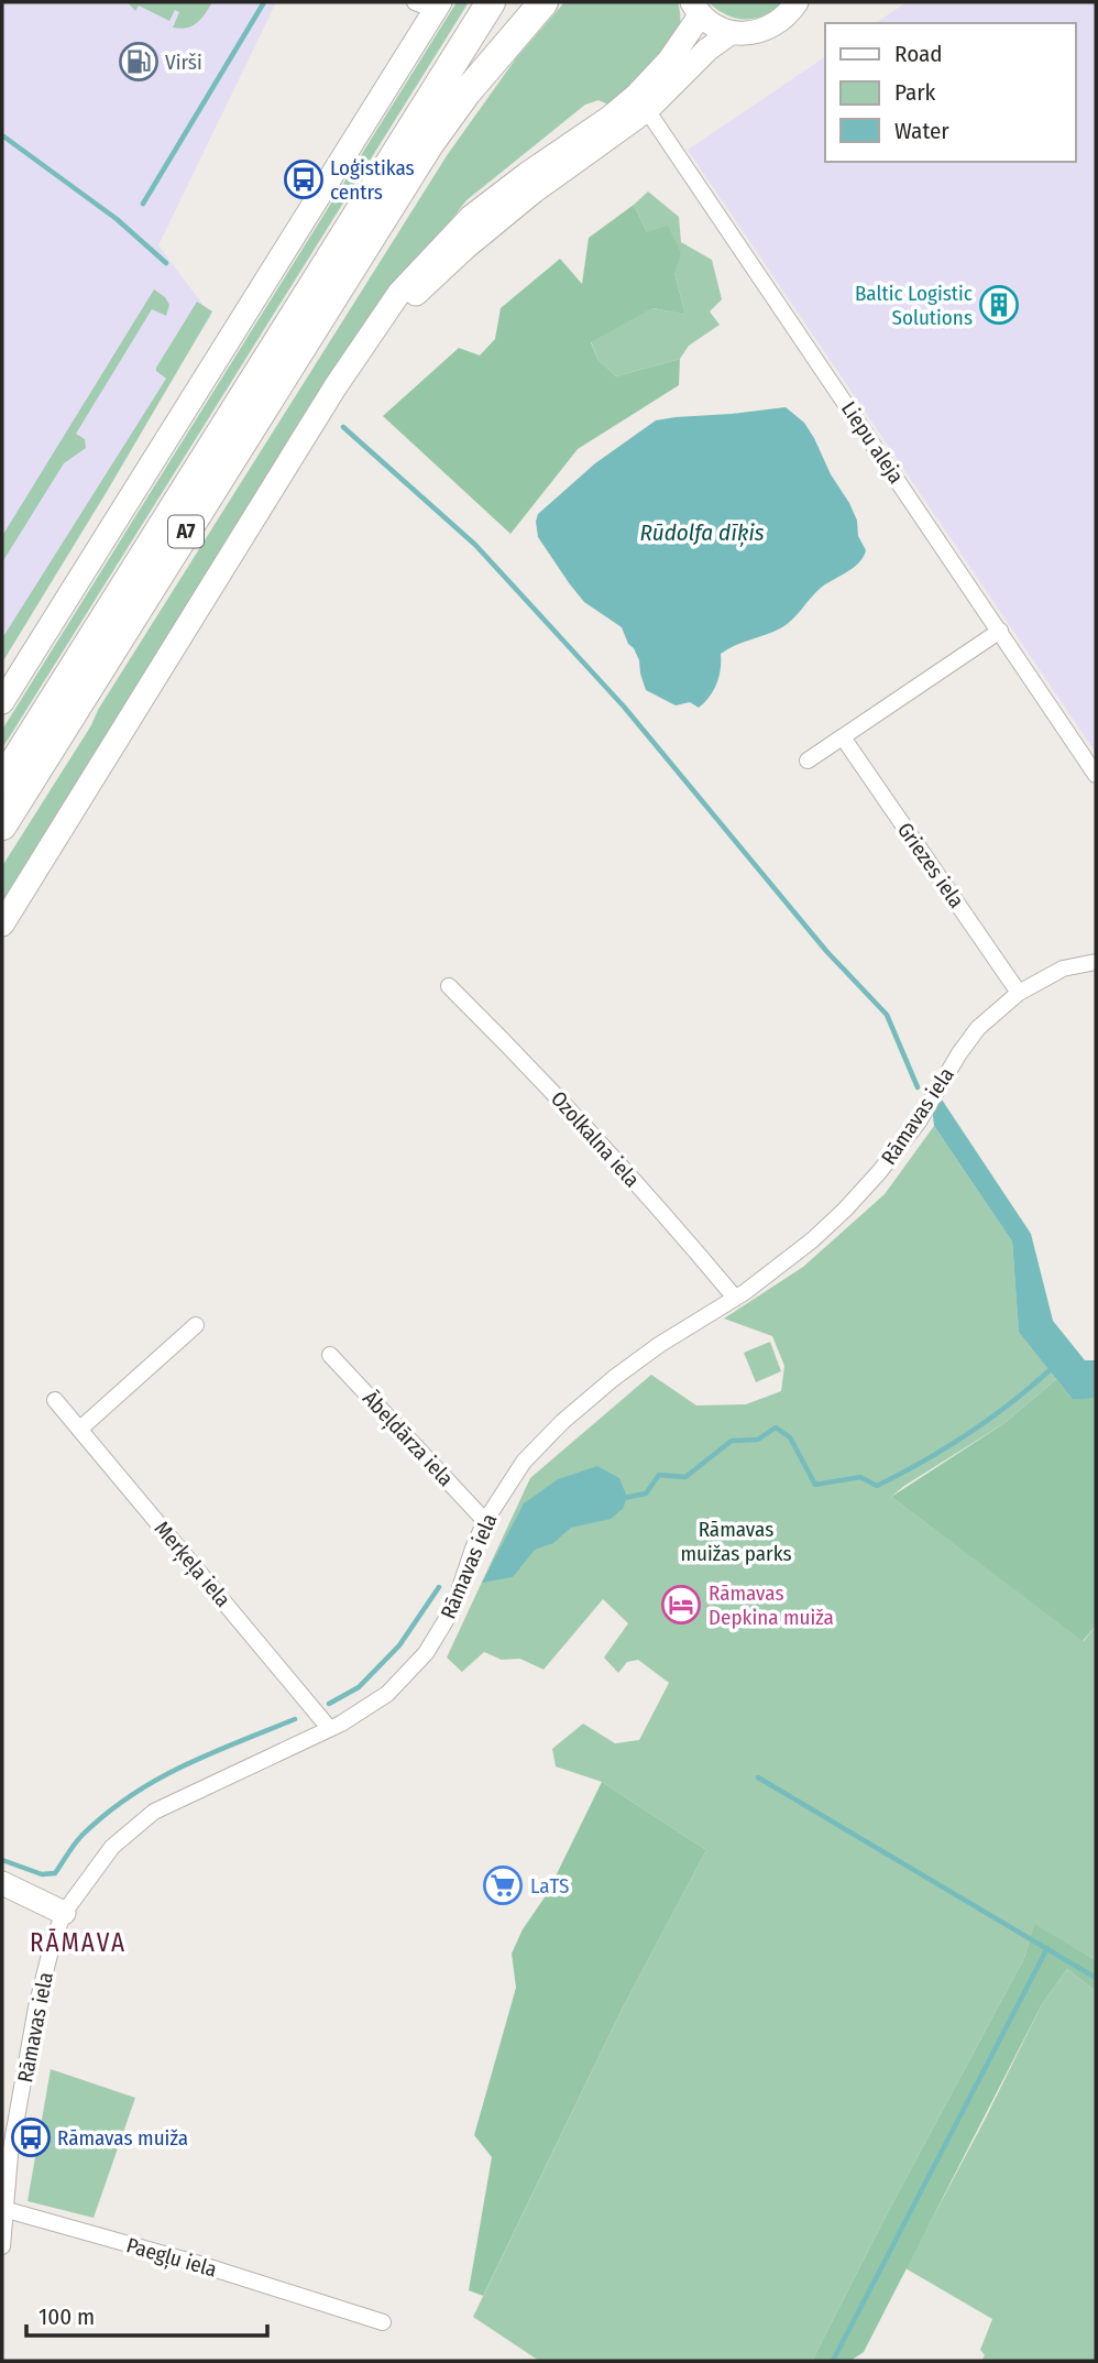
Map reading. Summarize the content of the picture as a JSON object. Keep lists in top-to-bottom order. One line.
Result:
{"streets":{"highway":["A7"],"street":["Liepu aleja","Griezes iela","Rāmavas iela","Ozolkalna iela","Ābeļdārza iela","Merķeļa iela","Paegļu iela"]},"crossings":[["Griezes iela","Rāmavas iela"],["Rāmavas iela","Ozolkalna iela"],["Rāmavas iela","Ābeļdārza iela"],["Rāmavas iela","Merķeļa iela"],["Rāmavas iela","Paegļu iela"]],"districts":["RĀMAVA"],"water":["Rūdolfa dīķis"],"parks":["Rāmavas muižas parks"],"places":{"fuel station":["Virši"],"bus stop":["Loģistikas centrs","Rāmavas muiža"],"building":["Baltic Logistic Solutions"],"hotel":["Rāmavas Depkina muiža"],"supermarket":["LaTS"]},"legend":["Road","Park","Water"],"scale_bar":"100 m"}
